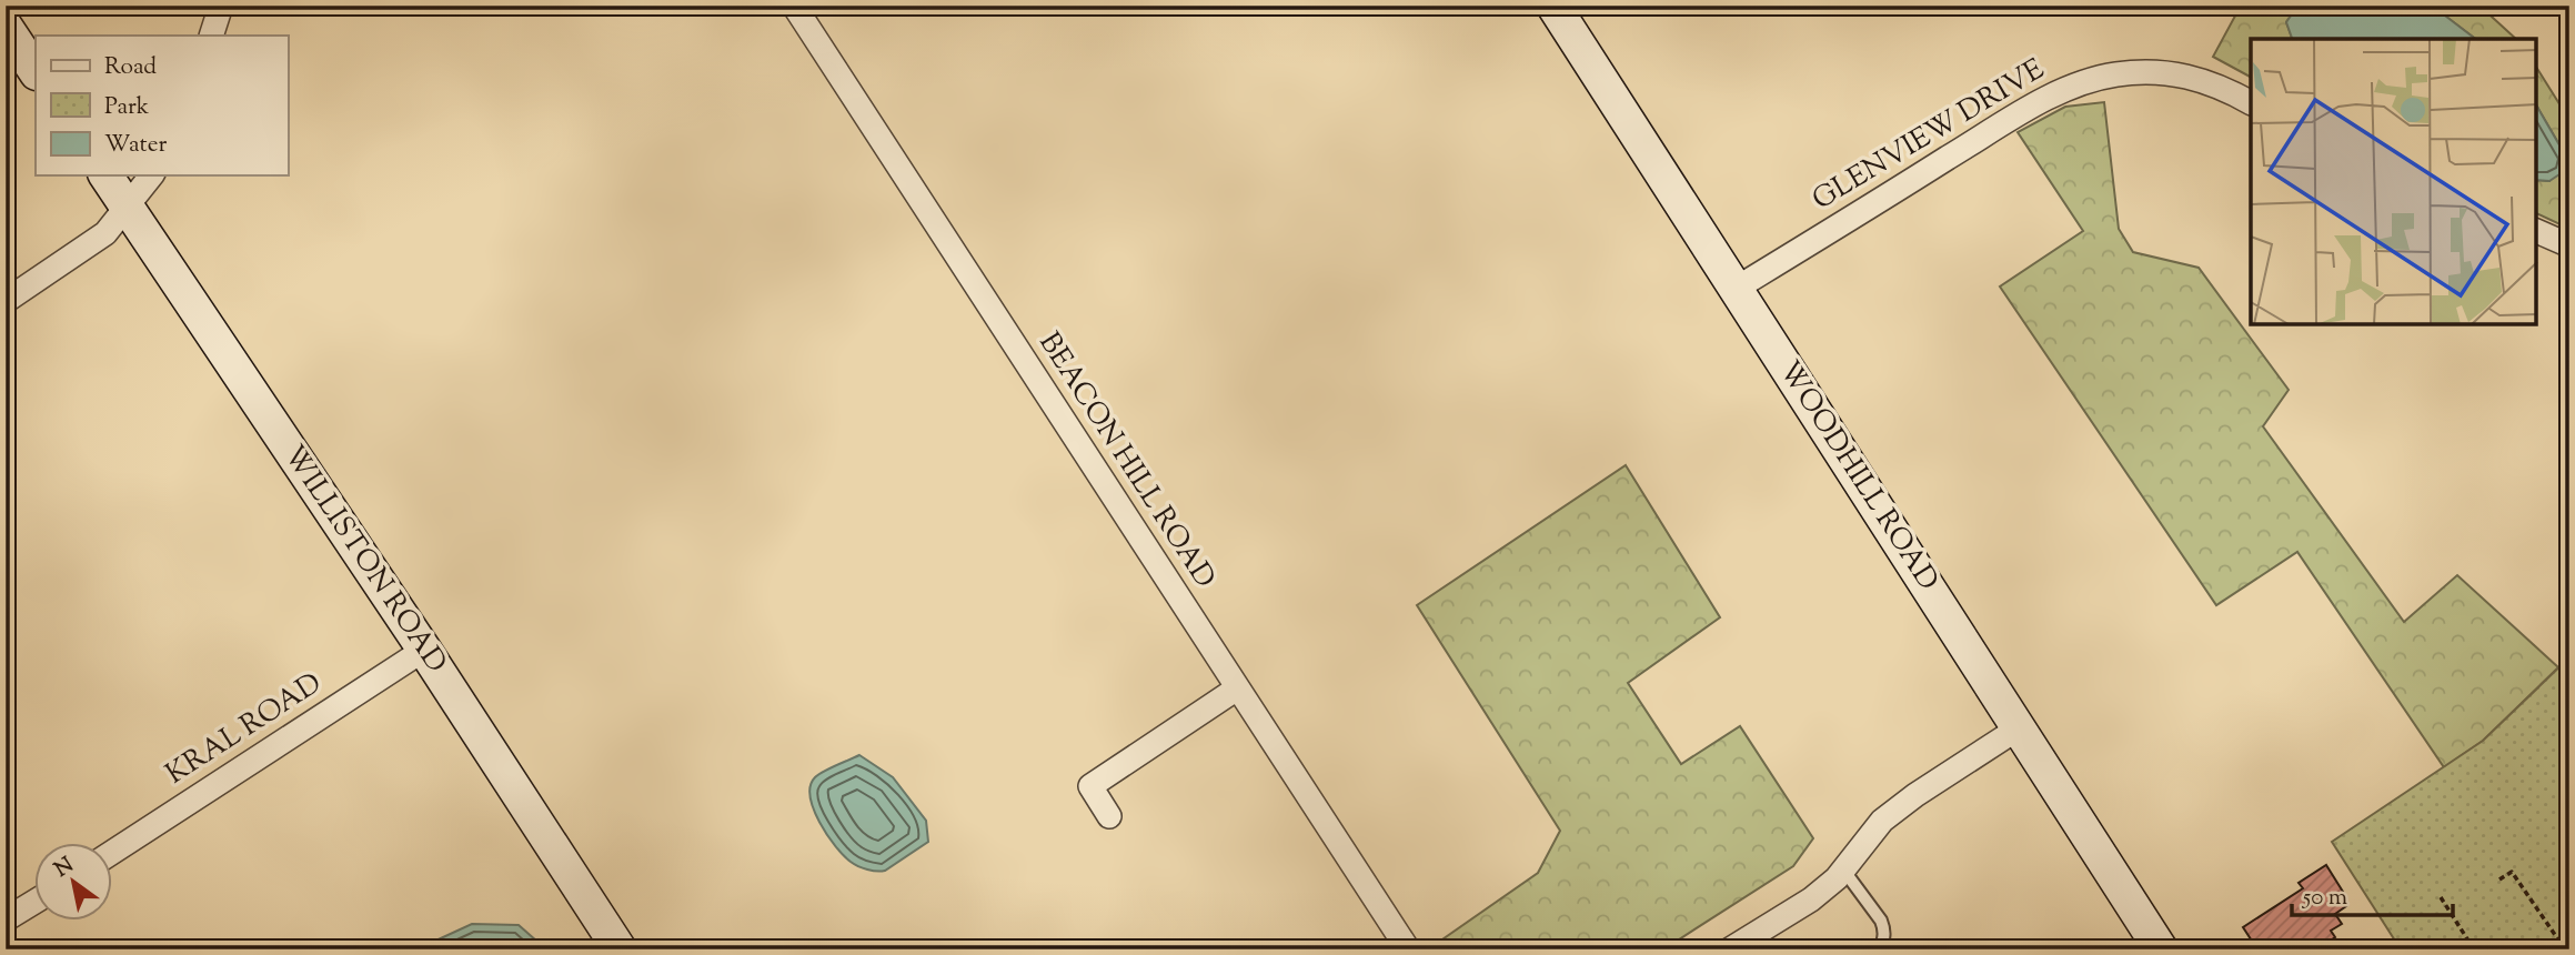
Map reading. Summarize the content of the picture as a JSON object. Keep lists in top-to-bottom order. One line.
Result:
{"streets":{"street":["GLENVIEW DRIVE","BEACON HILL ROAD","WOODHILL ROAD","WILLISTON ROAD","KRAL ROAD"]},"crossings":[["GLENVIEW DRIVE","WOODHILL ROAD"],["WILLISTON ROAD","KRAL ROAD"]],"legend":["Road","Park","Water"],"scale_bar":"50 m","north":"top left"}
